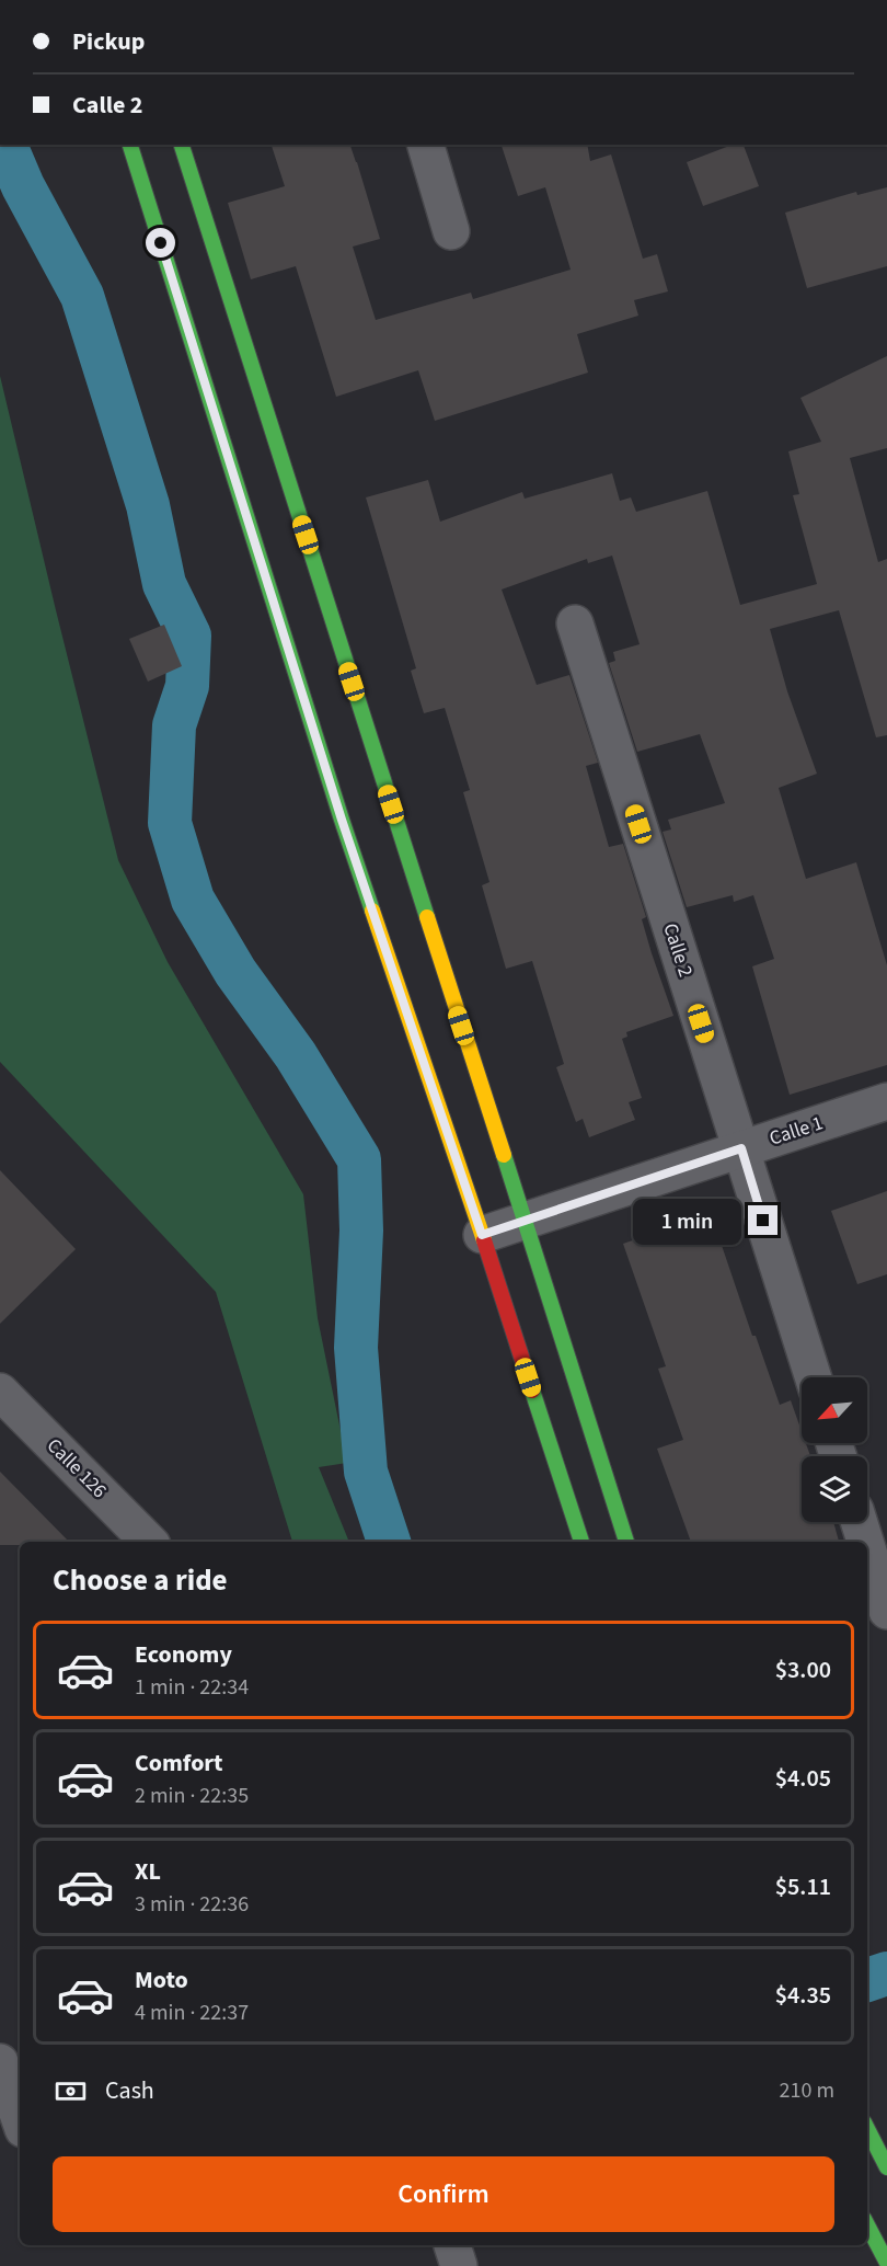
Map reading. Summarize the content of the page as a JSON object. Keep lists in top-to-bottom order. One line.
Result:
{"streets":{"street":["Calle 2","Calle 1","Calle 126"]},"crossings":[["Calle 2","Calle 1"]],"north":"bottom left","page":{"banner":["Pickup","Calle 2"],"bubble":"1 min","heading":"Choose a ride","list":[{"name":"Economy","note":"1 min · 22:34","value":"$3.00"},{"name":"Comfort","note":"2 min · 22:35","value":"$4.05"},{"name":"XL","note":"3 min · 22:36","value":"$5.11"},{"name":"Moto","note":"4 min · 22:37","value":"$4.35"}],"pay":["Cash","210 m"],"buttons":"Confirm"}}
